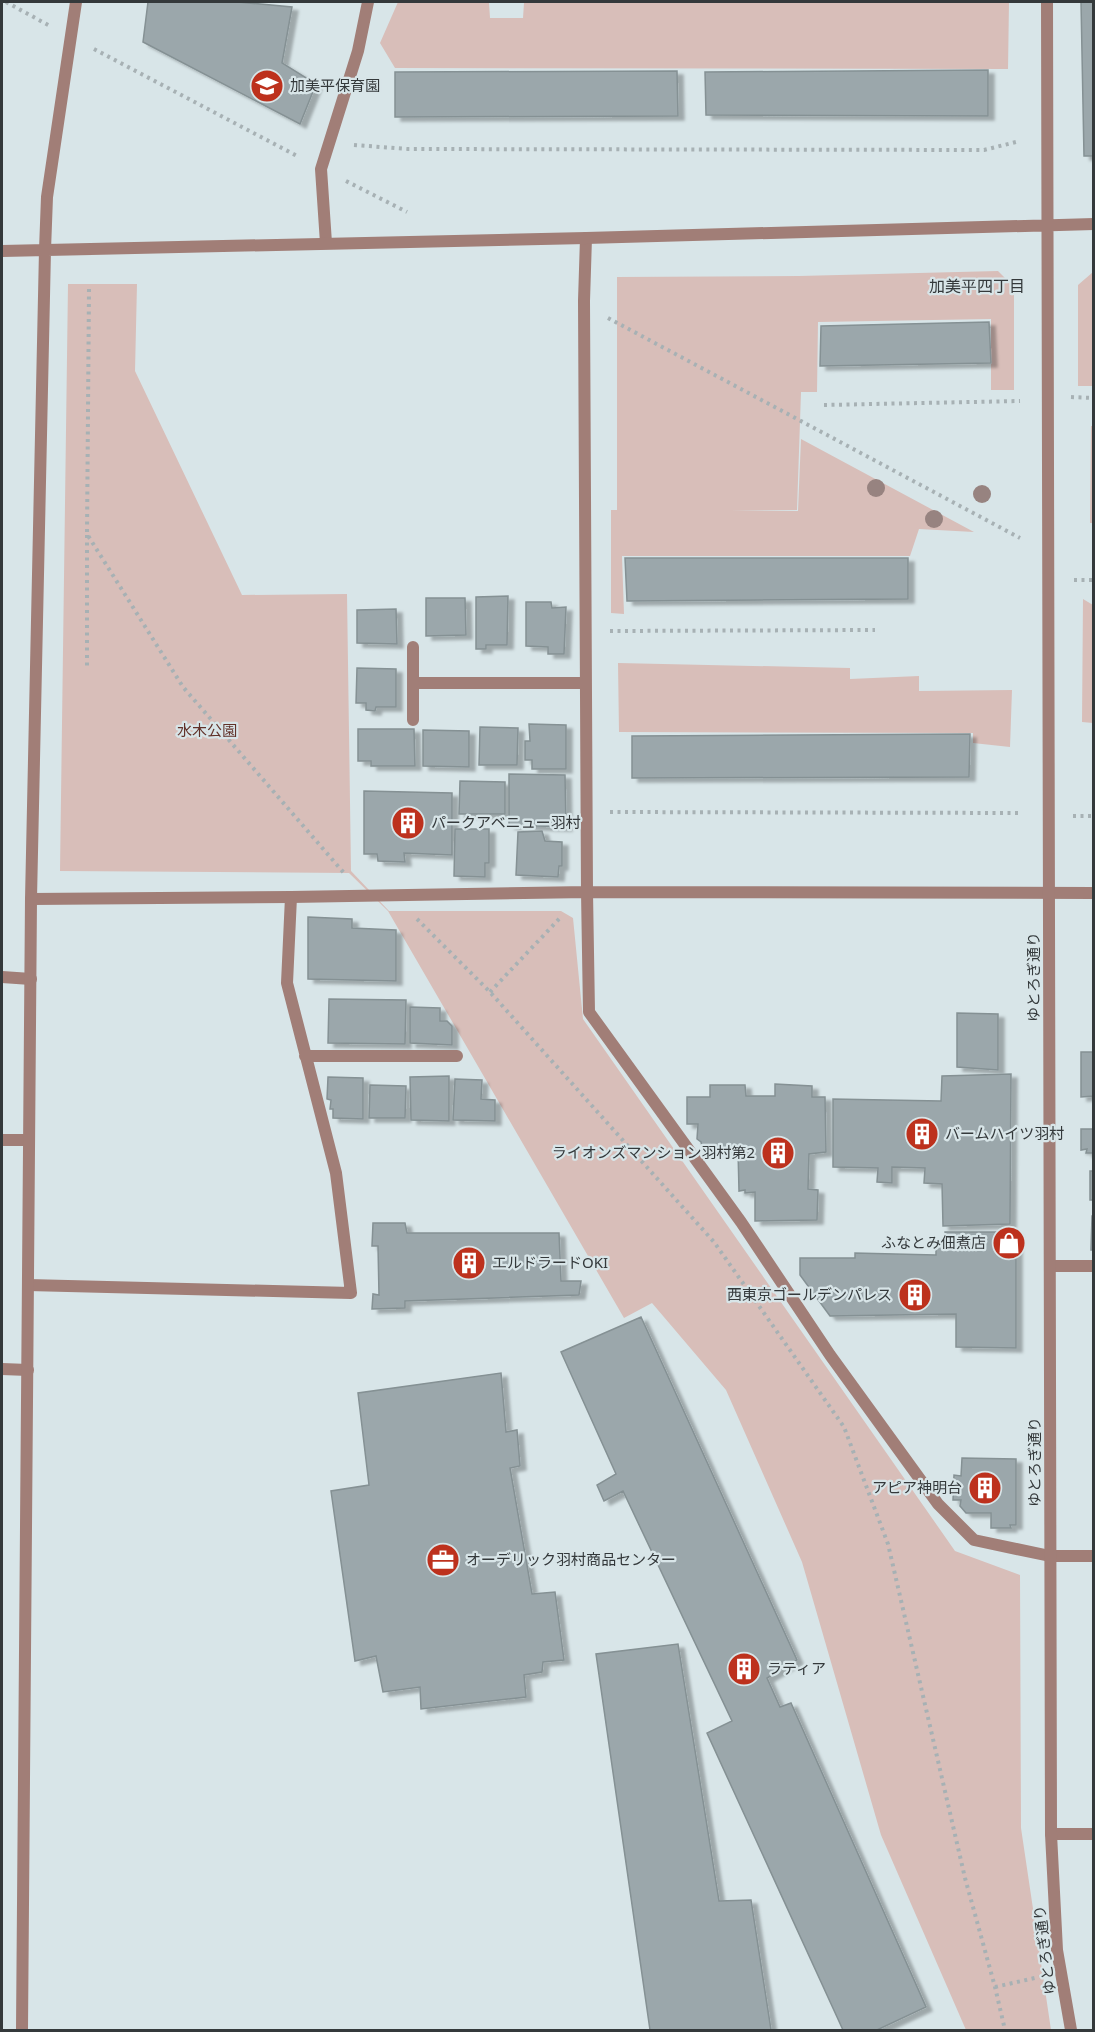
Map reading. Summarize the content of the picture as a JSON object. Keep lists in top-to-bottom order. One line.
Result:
{"streets":{"street":["ゆとろぎ通り"]},"districts":["加美平四丁目"],"parks":["水木公園"],"places":{"school or university":["加美平保育園"],"building":["パークアベニュー羽村","バームハイツ羽村","ライオンズマンション羽村第2","エルドラードOKI","西東京ゴールデンパレス","アピア神明台","ラティア"],"shop":["ふなとみ佃煮店"],"office":["オーデリック羽村商品センター"]}}
